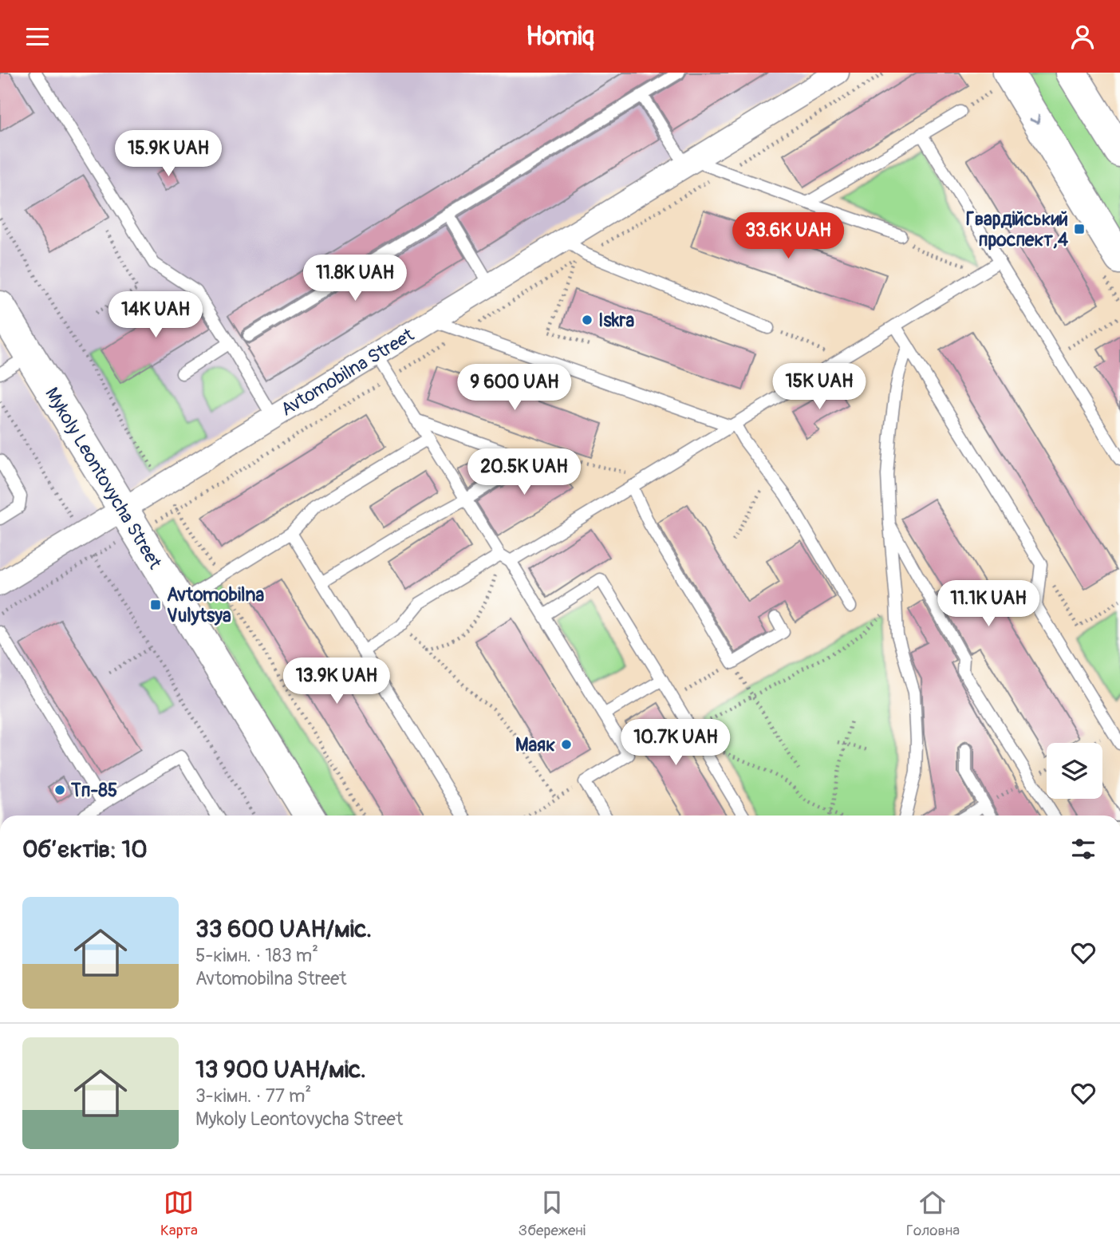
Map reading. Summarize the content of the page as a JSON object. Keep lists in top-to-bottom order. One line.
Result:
{"streets":{"street":["Avtomobilna Street","Mykoly Leontovycha Street"]},"crossings":[["Avtomobilna Street","Mykoly Leontovycha Street"]],"places":{"transit":["Гвардійський проспект,4","Avtomobilna Vulytsya"],"other":["Iskra","Маяк","Тп-85"]},"page":{"header":"Homiq","price":["15.9K UAH","33.6K UAH","11.8K UAH","14K UAH","15K UAH","9 600 UAH","20.5K UAH","11.1K UAH","13.9K UAH","10.7K UAH"],"heading":"Об’єктів: 10","list":[{"name":"33 600 UAH/міс.","note":"5-кімн. · 183 m² · Avtomobilna Street"},{"name":"13 900 UAH/міс.","note":"3-кімн. · 77 m² · Mykoly Leontovycha Street"}],"tabs":["Карта","Збережені","Головна"]}}
